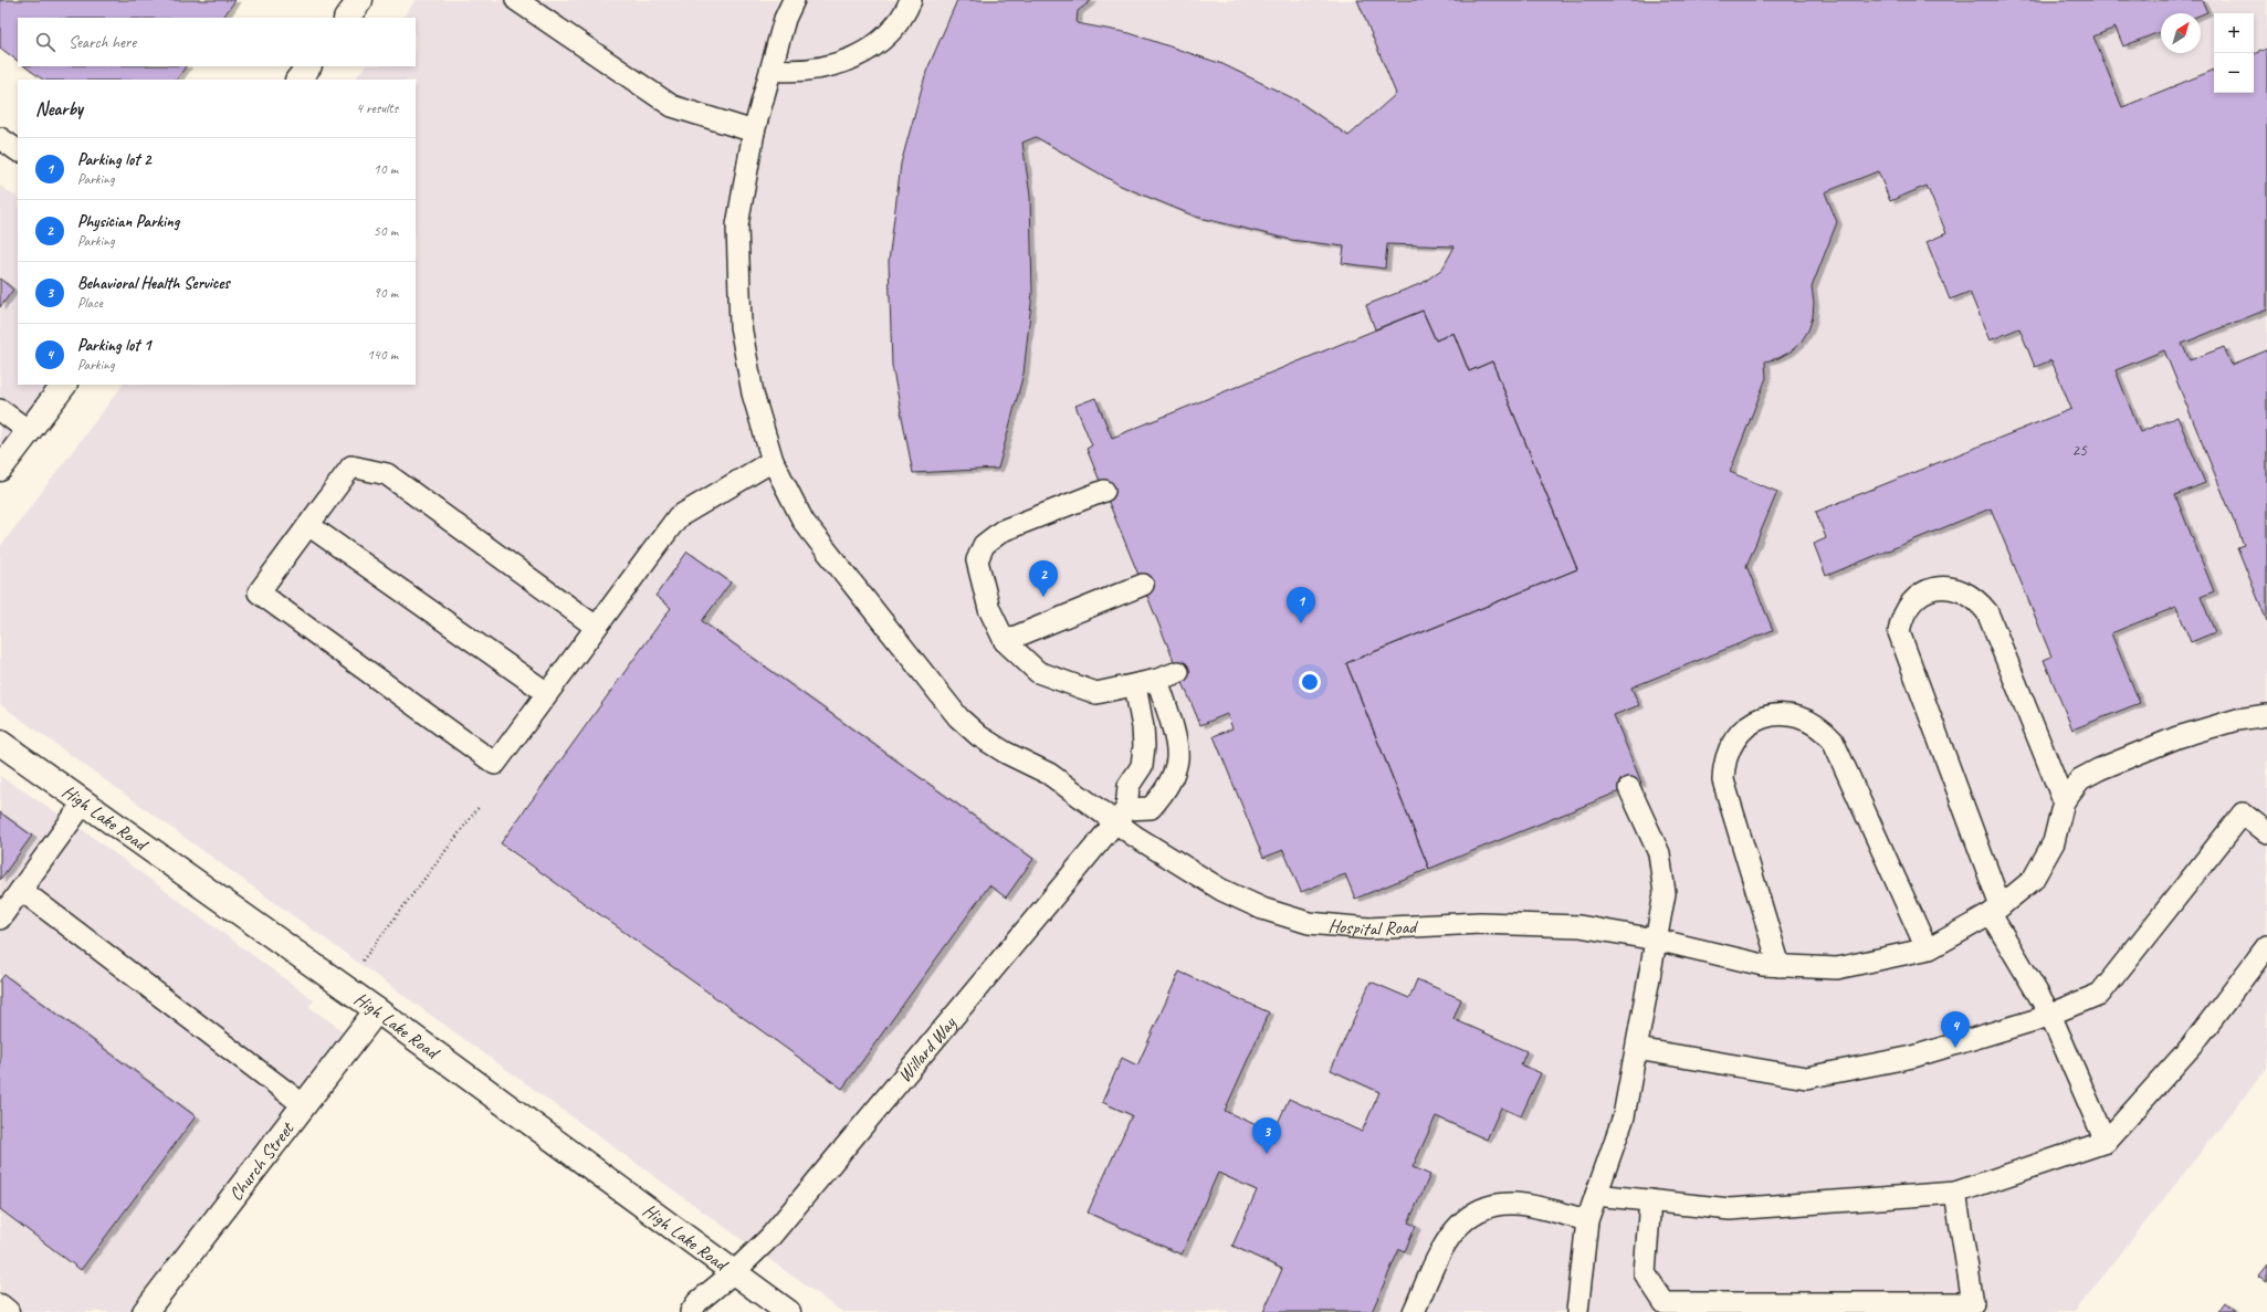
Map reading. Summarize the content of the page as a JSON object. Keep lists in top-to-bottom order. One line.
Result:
{"streets":{"street":["High Lake Road","Church Street"],"lane":["Hospital Road","Willard Way"]},"crossings":[["High Lake Road","Willard Way"],["High Lake Road","Church Street"],["Hospital Road","Willard Way"]],"house_numbers":["25"],"north":"top right","page":{"map_buttons":["+","−"],"search":"Search here","heading":["Nearby","4 results"],"list":[{"mark":"1","name":"Parking lot 2","note":"Parking","value":"10 m"},{"mark":"2","name":"Physician Parking","note":"Parking","value":"50 m"},{"mark":"3","name":"Behavioral Health Services","note":"Place","value":"90 m"},{"mark":"4","name":"Parking lot 1","note":"Parking","value":"140 m"}],"pins":["2","1","4","3"]}}
